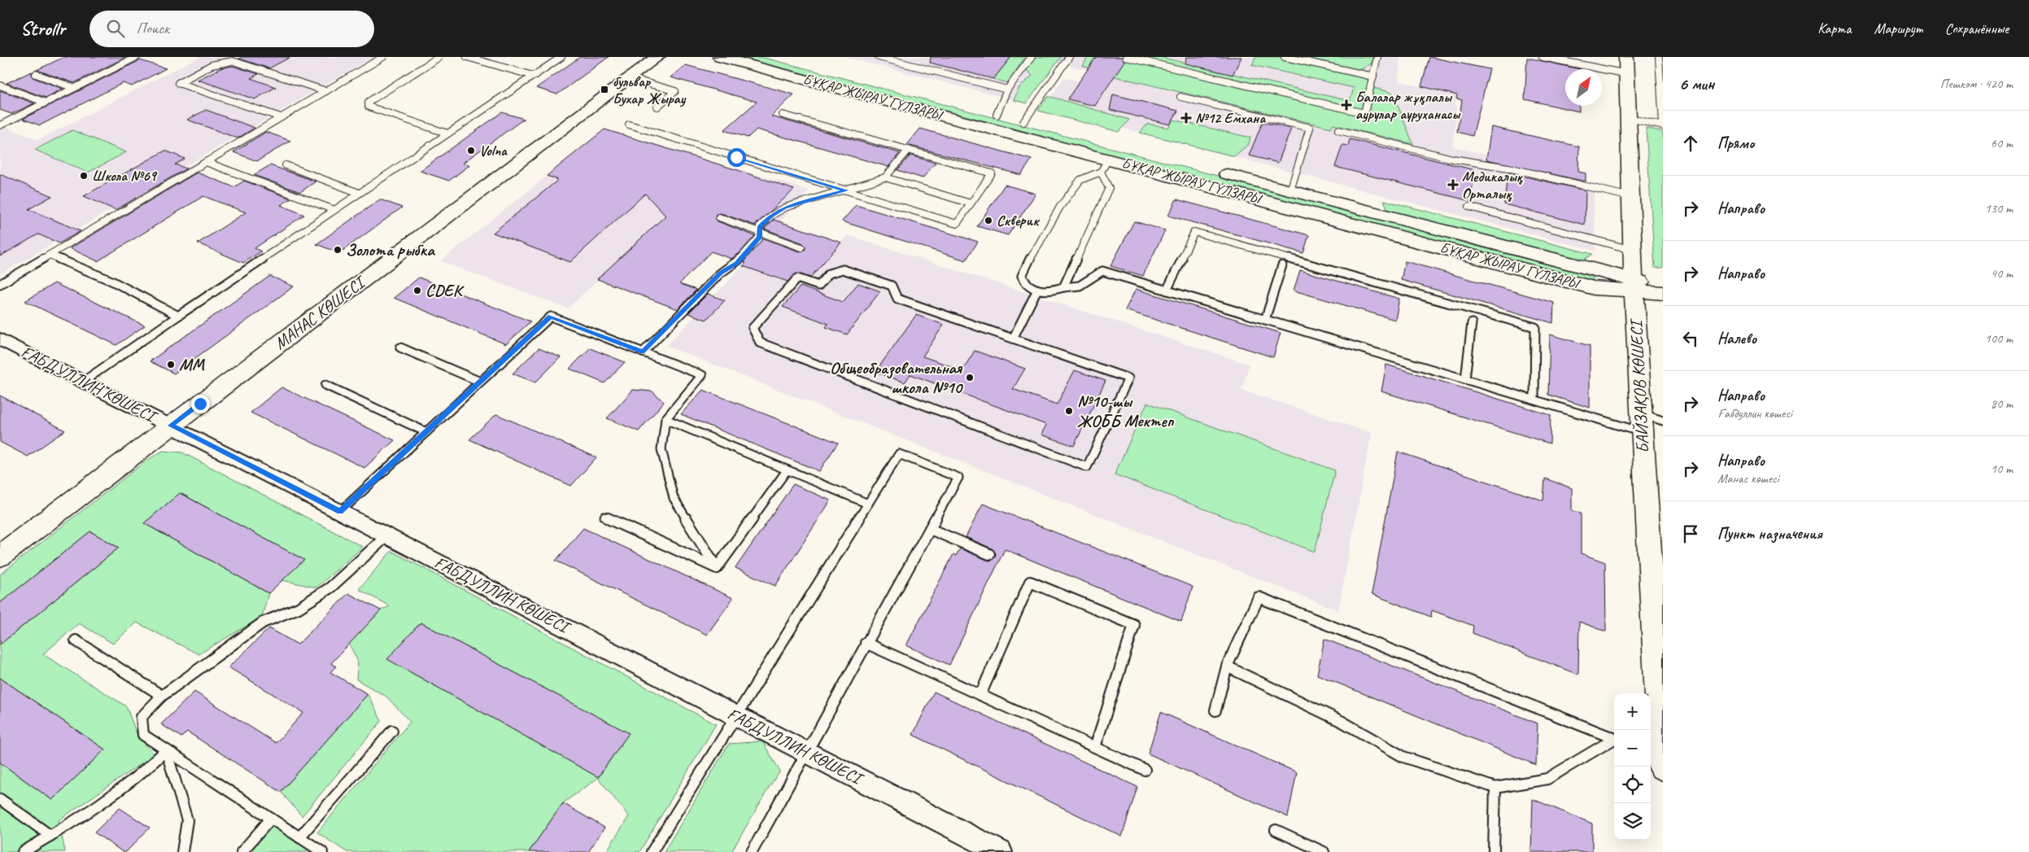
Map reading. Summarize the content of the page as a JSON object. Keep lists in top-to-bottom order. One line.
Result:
{"streets":{"street":["БҰҚАР ЖЫРАУ ГҮЛЗАРЫ","МАНАС КӨШЕСІ","ҒАБДУЛЛИН КӨШЕСІ","БАЙЗАҚОВ КӨШЕСІ"]},"crossings":[["БҰҚАР ЖЫРАУ ГҮЛЗАРЫ","БАЙЗАҚОВ КӨШЕСІ"],["МАНАС КӨШЕСІ","ҒАБДУЛЛИН КӨШЕСІ"]],"places":{"transit":["бульвар Бухар Жырау"],"health":["Балалар жұқпалы аурулар ауруханасы","№12 Емхана","Медикалық Орталық"],"other":["Volna","Школа №69","Скверик","Золота рыбка","CDEK","MM","Общеобразовательная школа №10","№10-шы ЖОББ Мектеп"]},"north":"top right","page":{"header":"Strollr","search":"Поиск","nav":["Карта","Маршрут","Сохранённые"],"heading":["6 мин","Пешком · 420 m"],"list":[["Прямо","60 m"],["Направо","130 m"],["Направо","40 m"],["Налево","100 m"],["Направо","Ғабдуллин көшесі","80 m"],["Направо","Манас көшесі","10 m"],"Пункт назначения"],"map_buttons":["+","−"]}}
